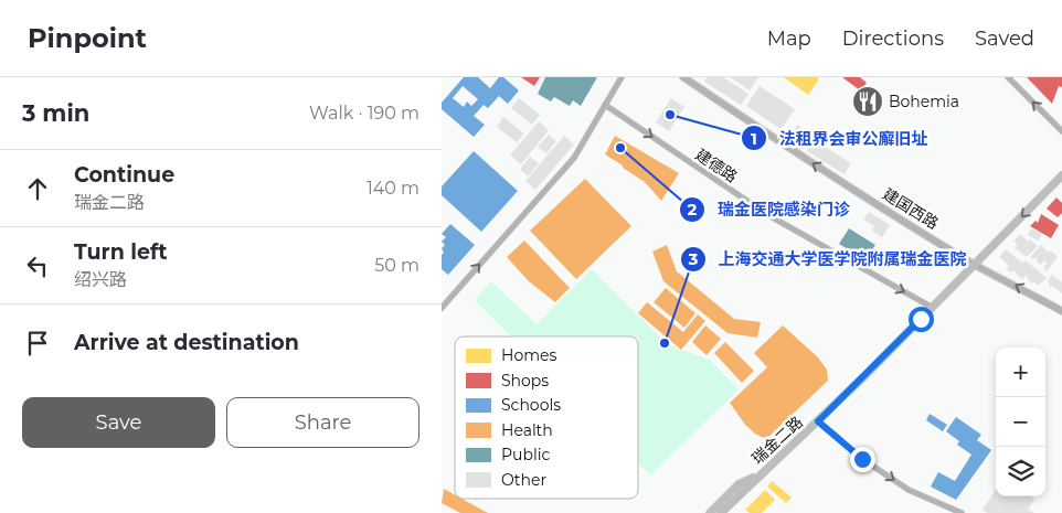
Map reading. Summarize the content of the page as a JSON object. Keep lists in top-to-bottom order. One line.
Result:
{"streets":{"main road":["瑞金二路"],"street":["建德路","建国西路"]},"crossings":[["建德路","瑞金二路"],["建国西路","瑞金二路"]],"one_way":["建德路","建国西路"],"places":{"restaurant":["Bohemia"],"other":["法租界会审公廨旧址","瑞金医院感染门诊","上海交通大学医学院附属瑞金医院"]},"legend":["Homes","Shops","Schools","Health","Public","Other"],"page":{"header":"Pinpoint","nav":["Map","Directions","Saved"],"heading":["3 min","Walk · 190 m"],"list":[["Continue","瑞金二路","140 m"],["Turn left","绍兴路","50 m"],"Arrive at destination"],"map_buttons":["+","−"],"buttons":["Save","Share"]}}
